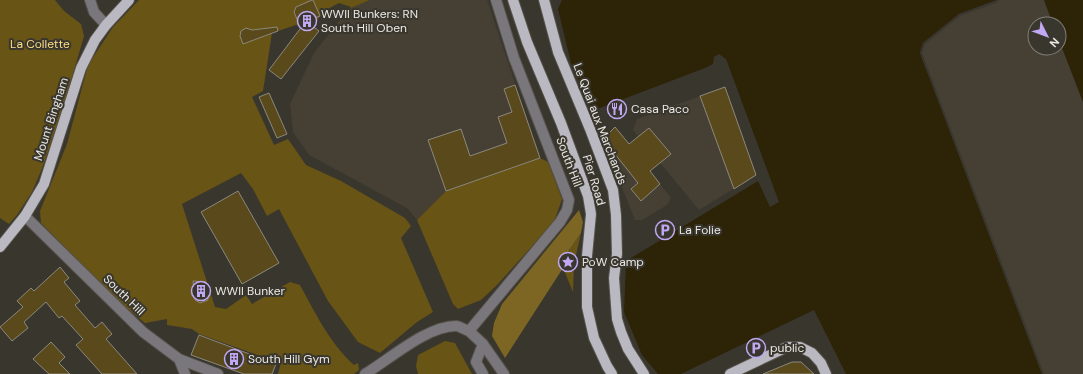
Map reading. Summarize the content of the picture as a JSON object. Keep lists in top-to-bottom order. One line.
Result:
{"streets":{"main road":["Mount Bingham","Le Quai aux Marchands","Pier Road"],"street":["South Hill"]},"crossings":[["Mount Bingham","South Hill"]],"parks":["La Collette"],"places":{"building":["WWII Bunkers: RN South Hill Oben","WWII Bunker","South Hill Gym"],"restaurant":["Casa Paco"],"parking":["La Folie","public"],"place":["PoW Camp"]},"north":"bottom right"}
